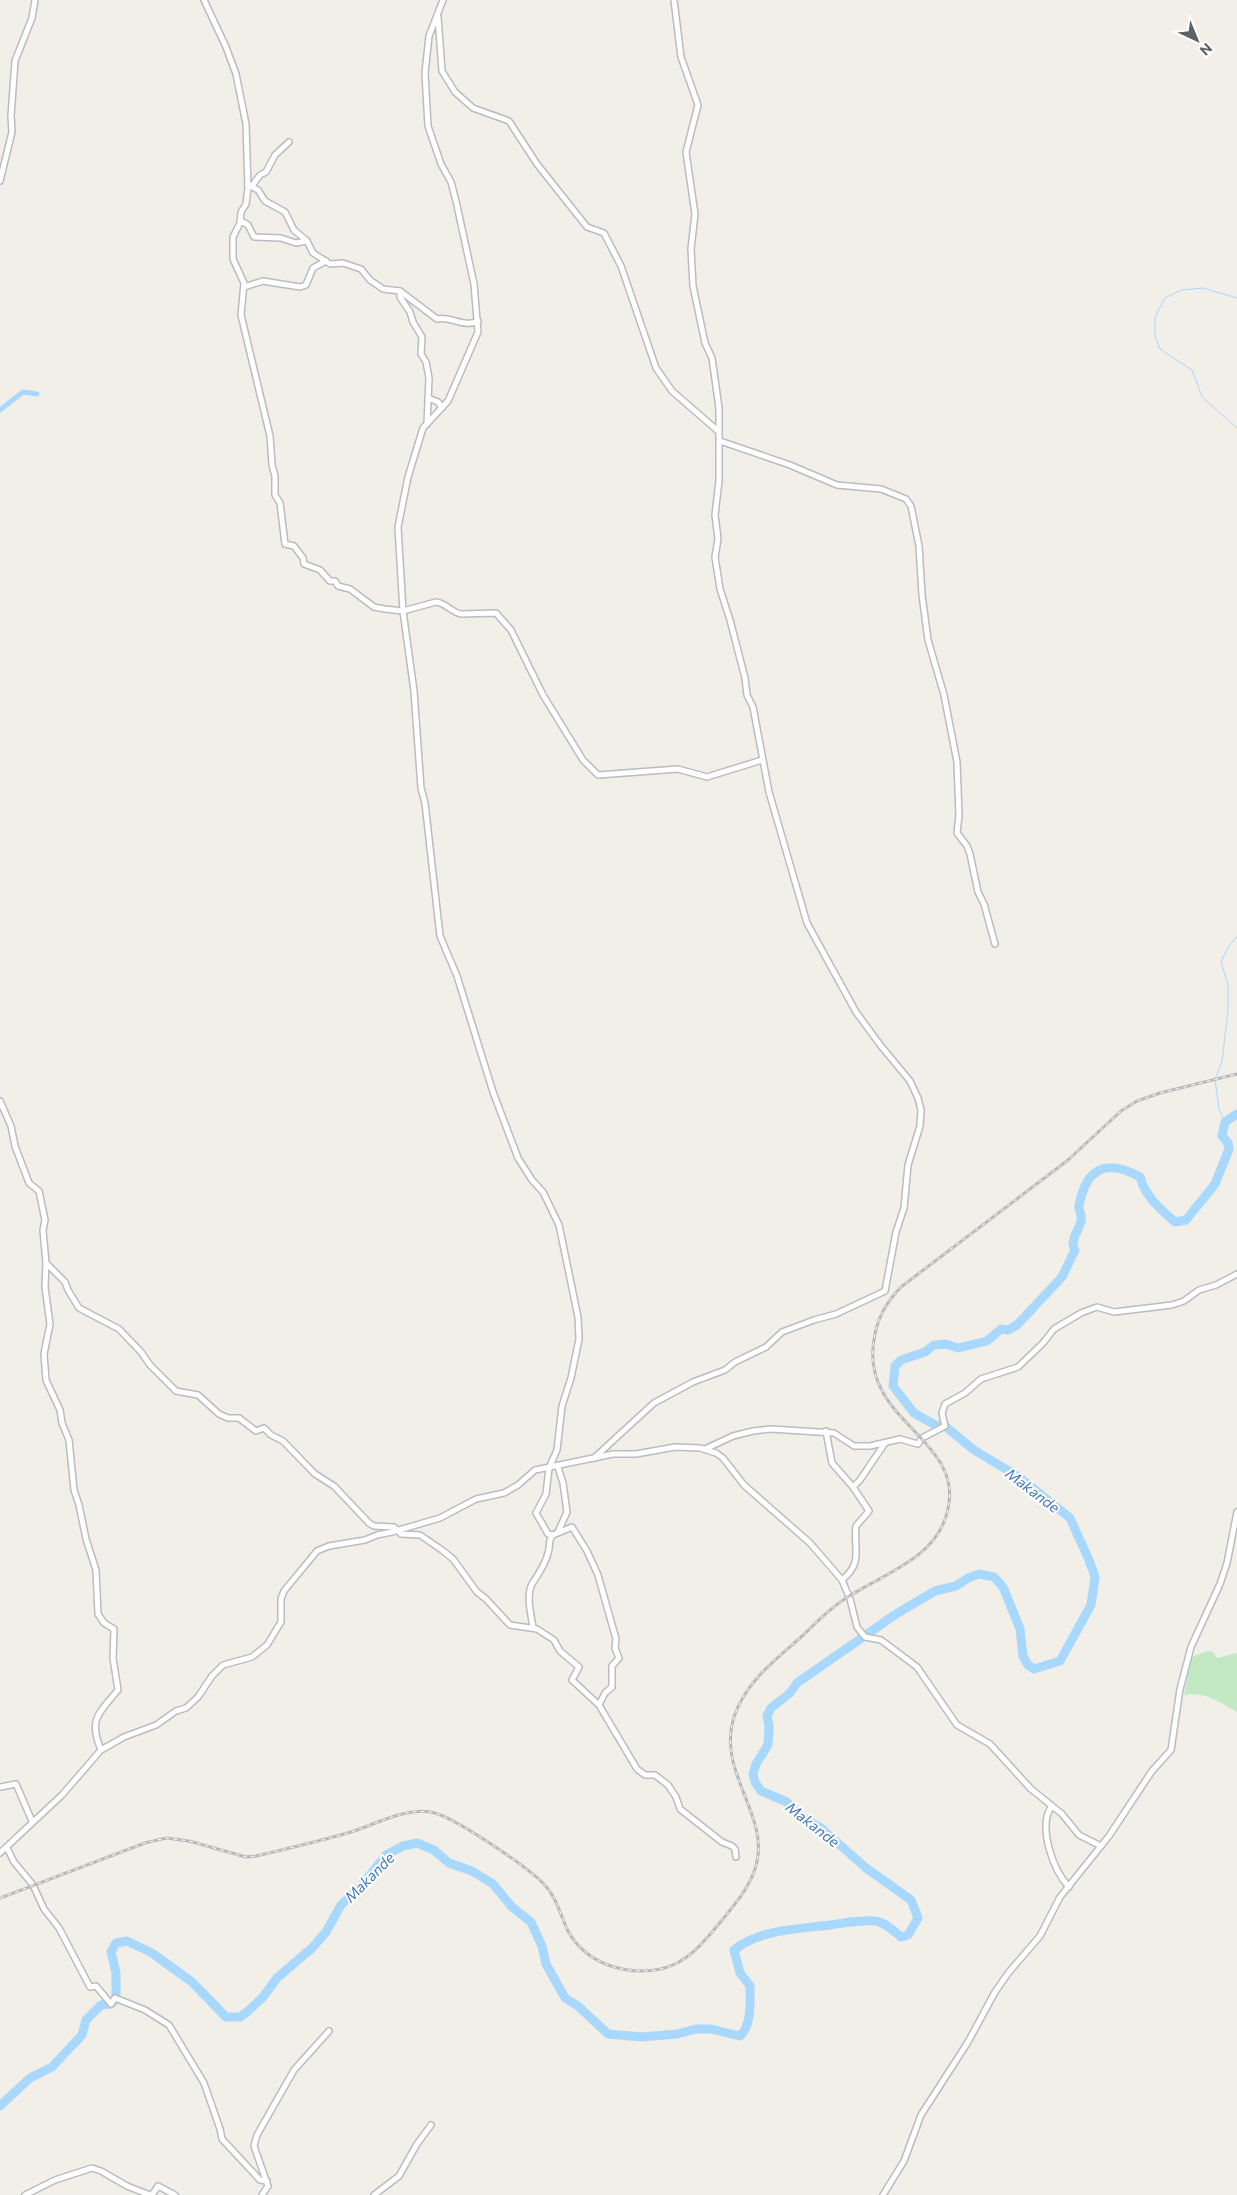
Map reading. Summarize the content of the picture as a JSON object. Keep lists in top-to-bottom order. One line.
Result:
{"water":["Makande"],"north":"bottom right"}
